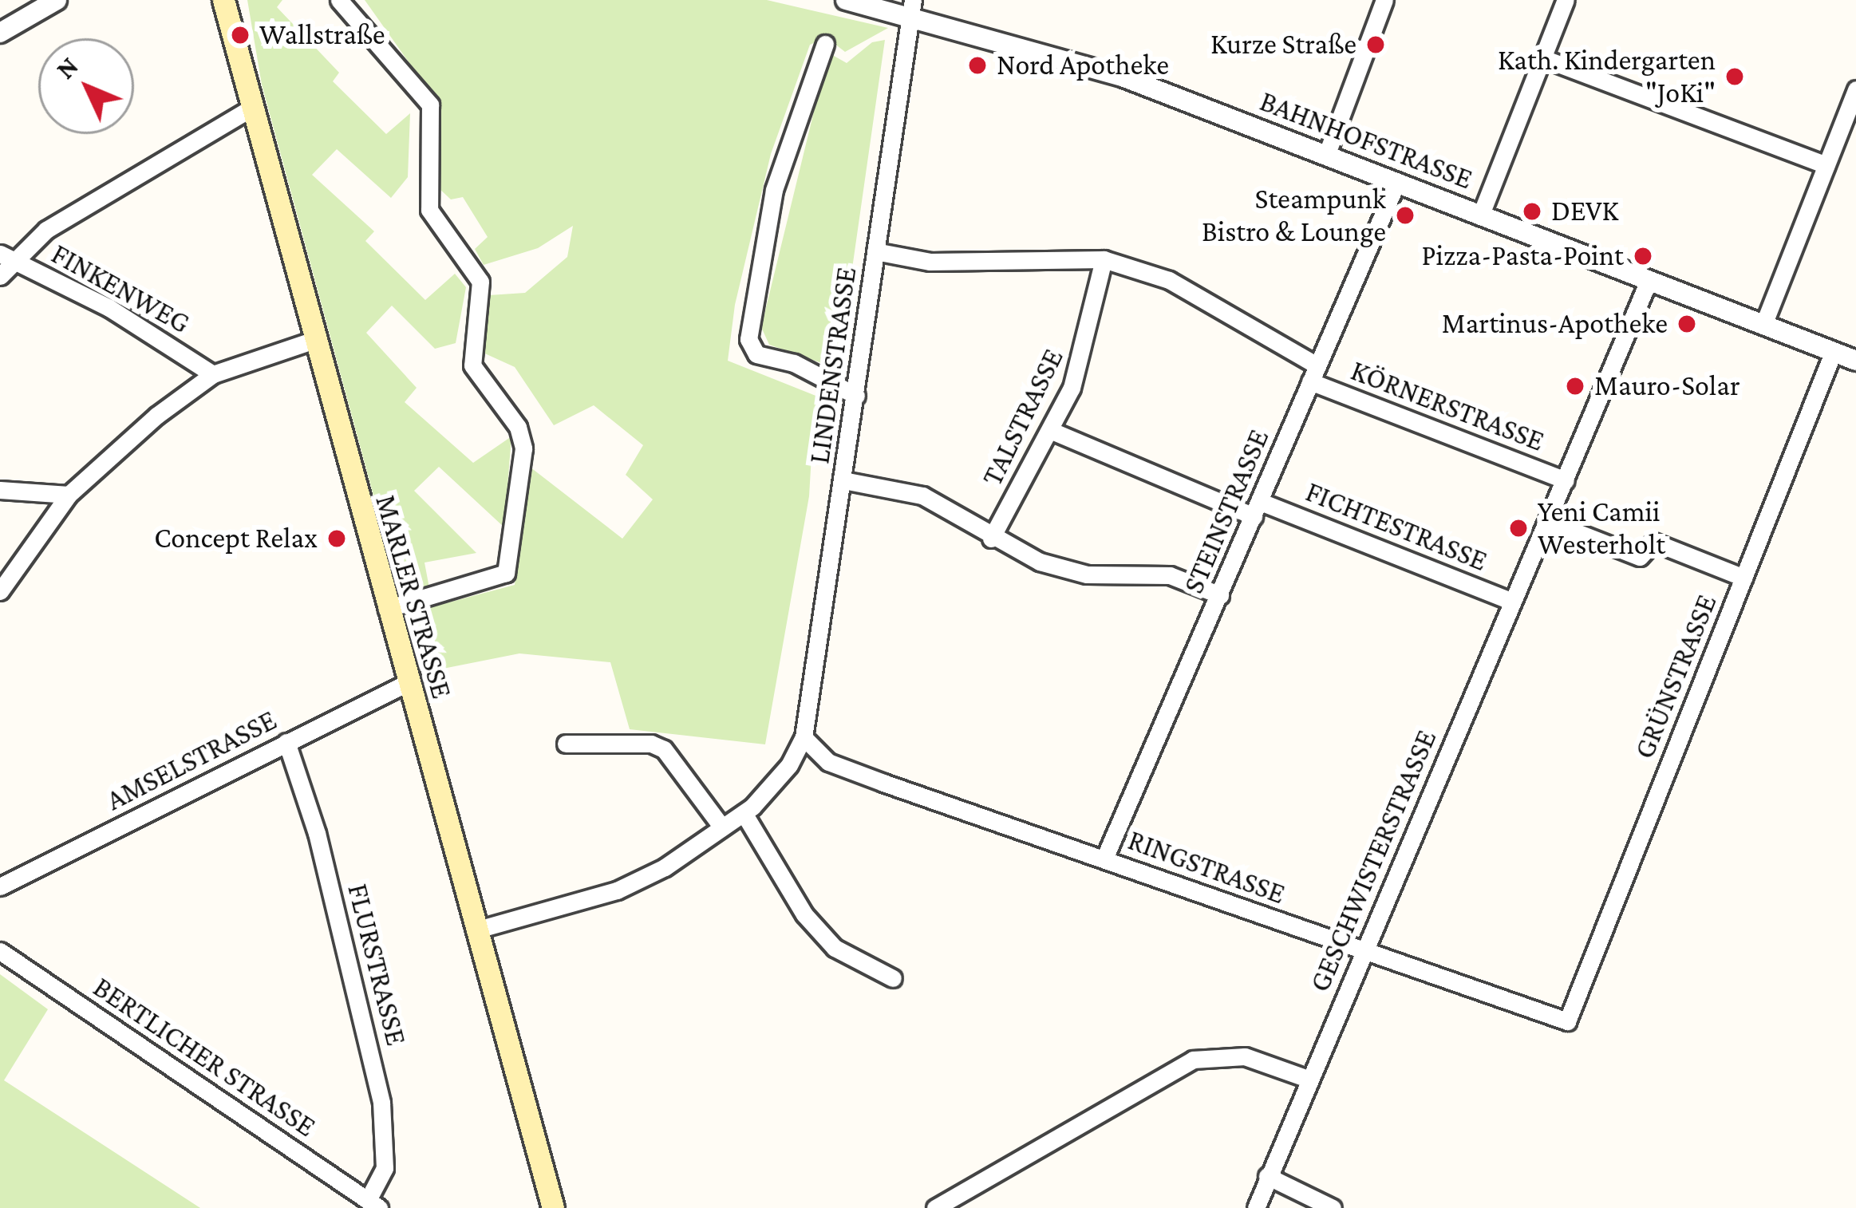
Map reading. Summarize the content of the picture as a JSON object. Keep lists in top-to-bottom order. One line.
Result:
{"streets":{"main road":["MARLER STRASSE"],"street":["BAHNHOFSTRASSE","FINKENWEG","LINDENSTRASSE","KÖRNERSTRASSE","TALSTRASSE","STEINSTRASSE","FICHTESTRASSE","GRÜNSTRASSE","AMSELSTRASSE","GESCHWISTERSTRASSE","RINGSTRASSE","FLURSTRASSE","BERTLICHER STRASSE"]},"crossings":[["BAHNHOFSTRASSE","LINDENSTRASSE"],["BAHNHOFSTRASSE","STEINSTRASSE"],["BAHNHOFSTRASSE","GRÜNSTRASSE"],["BAHNHOFSTRASSE","GESCHWISTERSTRASSE"],["LINDENSTRASSE","KÖRNERSTRASSE"],["LINDENSTRASSE","MARLER STRASSE"],["LINDENSTRASSE","RINGSTRASSE"],["KÖRNERSTRASSE","TALSTRASSE"],["KÖRNERSTRASSE","STEINSTRASSE"],["KÖRNERSTRASSE","GESCHWISTERSTRASSE"],["TALSTRASSE","FICHTESTRASSE"],["STEINSTRASSE","FICHTESTRASSE"],["STEINSTRASSE","RINGSTRASSE"],["FICHTESTRASSE","GESCHWISTERSTRASSE"],["MARLER STRASSE","AMSELSTRASSE"],["GRÜNSTRASSE","RINGSTRASSE"],["AMSELSTRASSE","FLURSTRASSE"],["GESCHWISTERSTRASSE","RINGSTRASSE"],["FLURSTRASSE","BERTLICHER STRASSE"]],"places":["Wallstraße","Kurze Straße","Nord Apotheke","Kath. Kindergarten \"JoKi\"","DEVK","Steampunk Bistro & Lounge","Pizza-Pasta-Point","Martinus-Apotheke","Mauro-Solar","Yeni Camii Westerholt","Concept Relax"],"north":"top left"}
